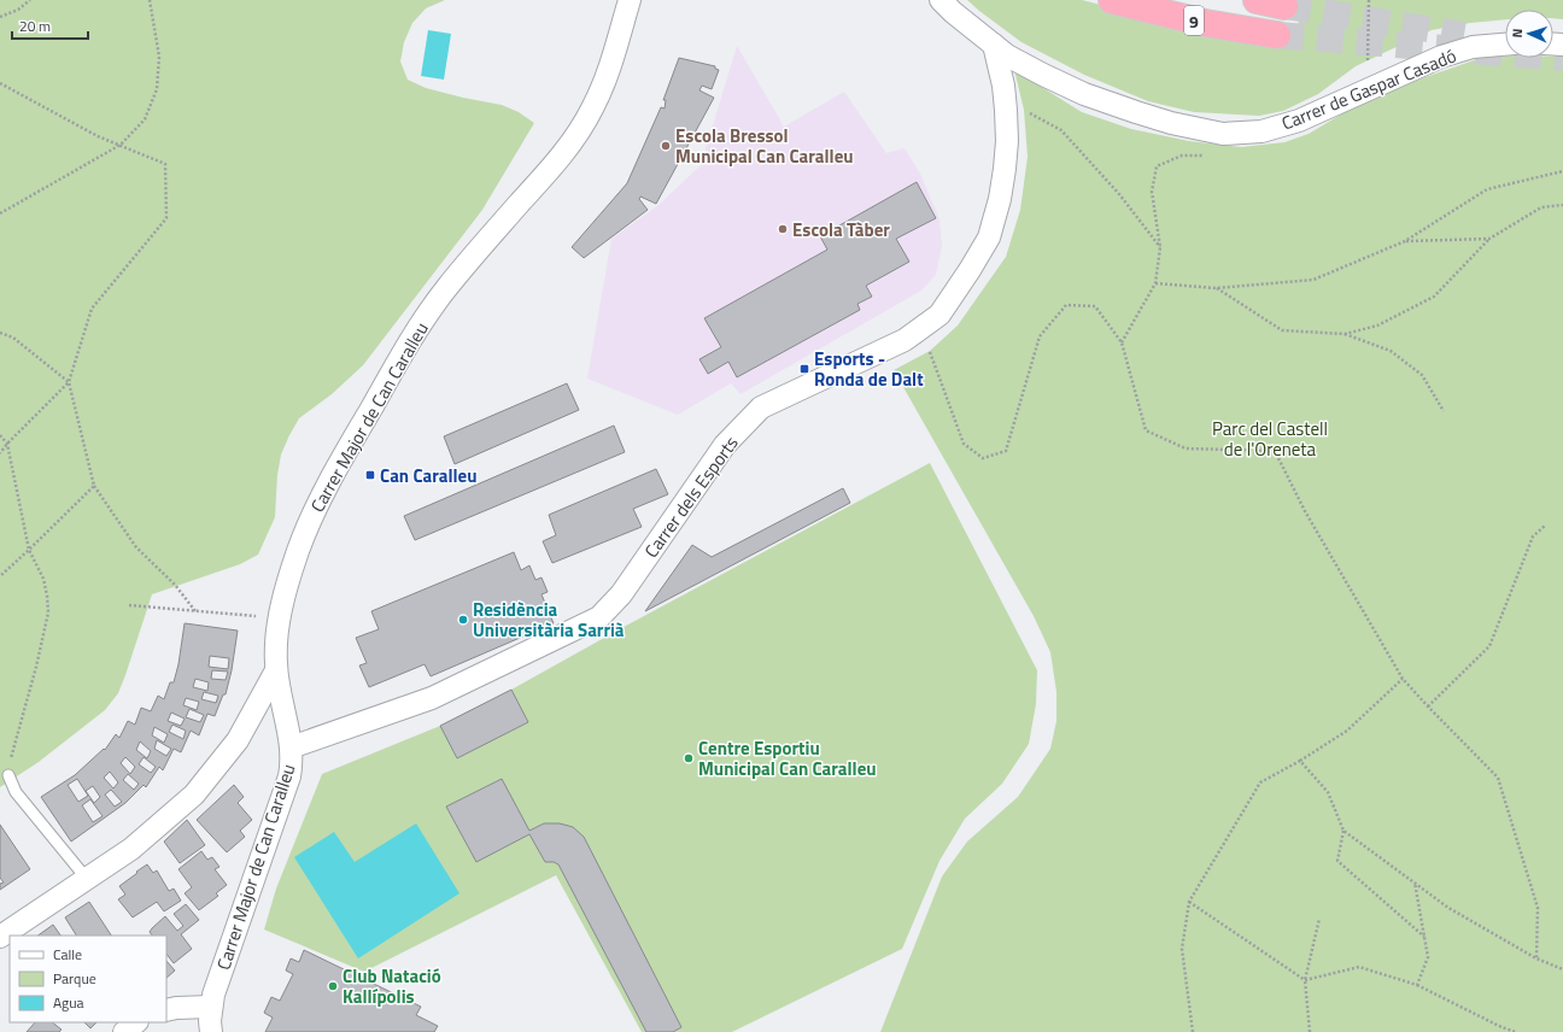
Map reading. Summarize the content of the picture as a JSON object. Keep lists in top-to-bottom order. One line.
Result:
{"streets":{"highway":["9"],"street":["Carrer de Gaspar Casadó","Carrer Major de Can Caralleu","Carrer dels Esports"]},"crossings":[["Carrer de Gaspar Casadó","Carrer dels Esports"],["Carrer Major de Can Caralleu","Carrer dels Esports"]],"parks":["Parc del Castell de l'Oreneta"],"places":{"other":["Escola Bressol Municipal Can Caralleu","Escola Tàber","Residència Universitària Sarrià","Centre Esportiu Municipal Can Caralleu","Club Natació Kallípolis"],"transit":["Esports - Ronda de Dalt","Can Caralleu"]},"legend":["Calle","Parque","Agua"],"scale_bar":"20 m","north":"left"}
